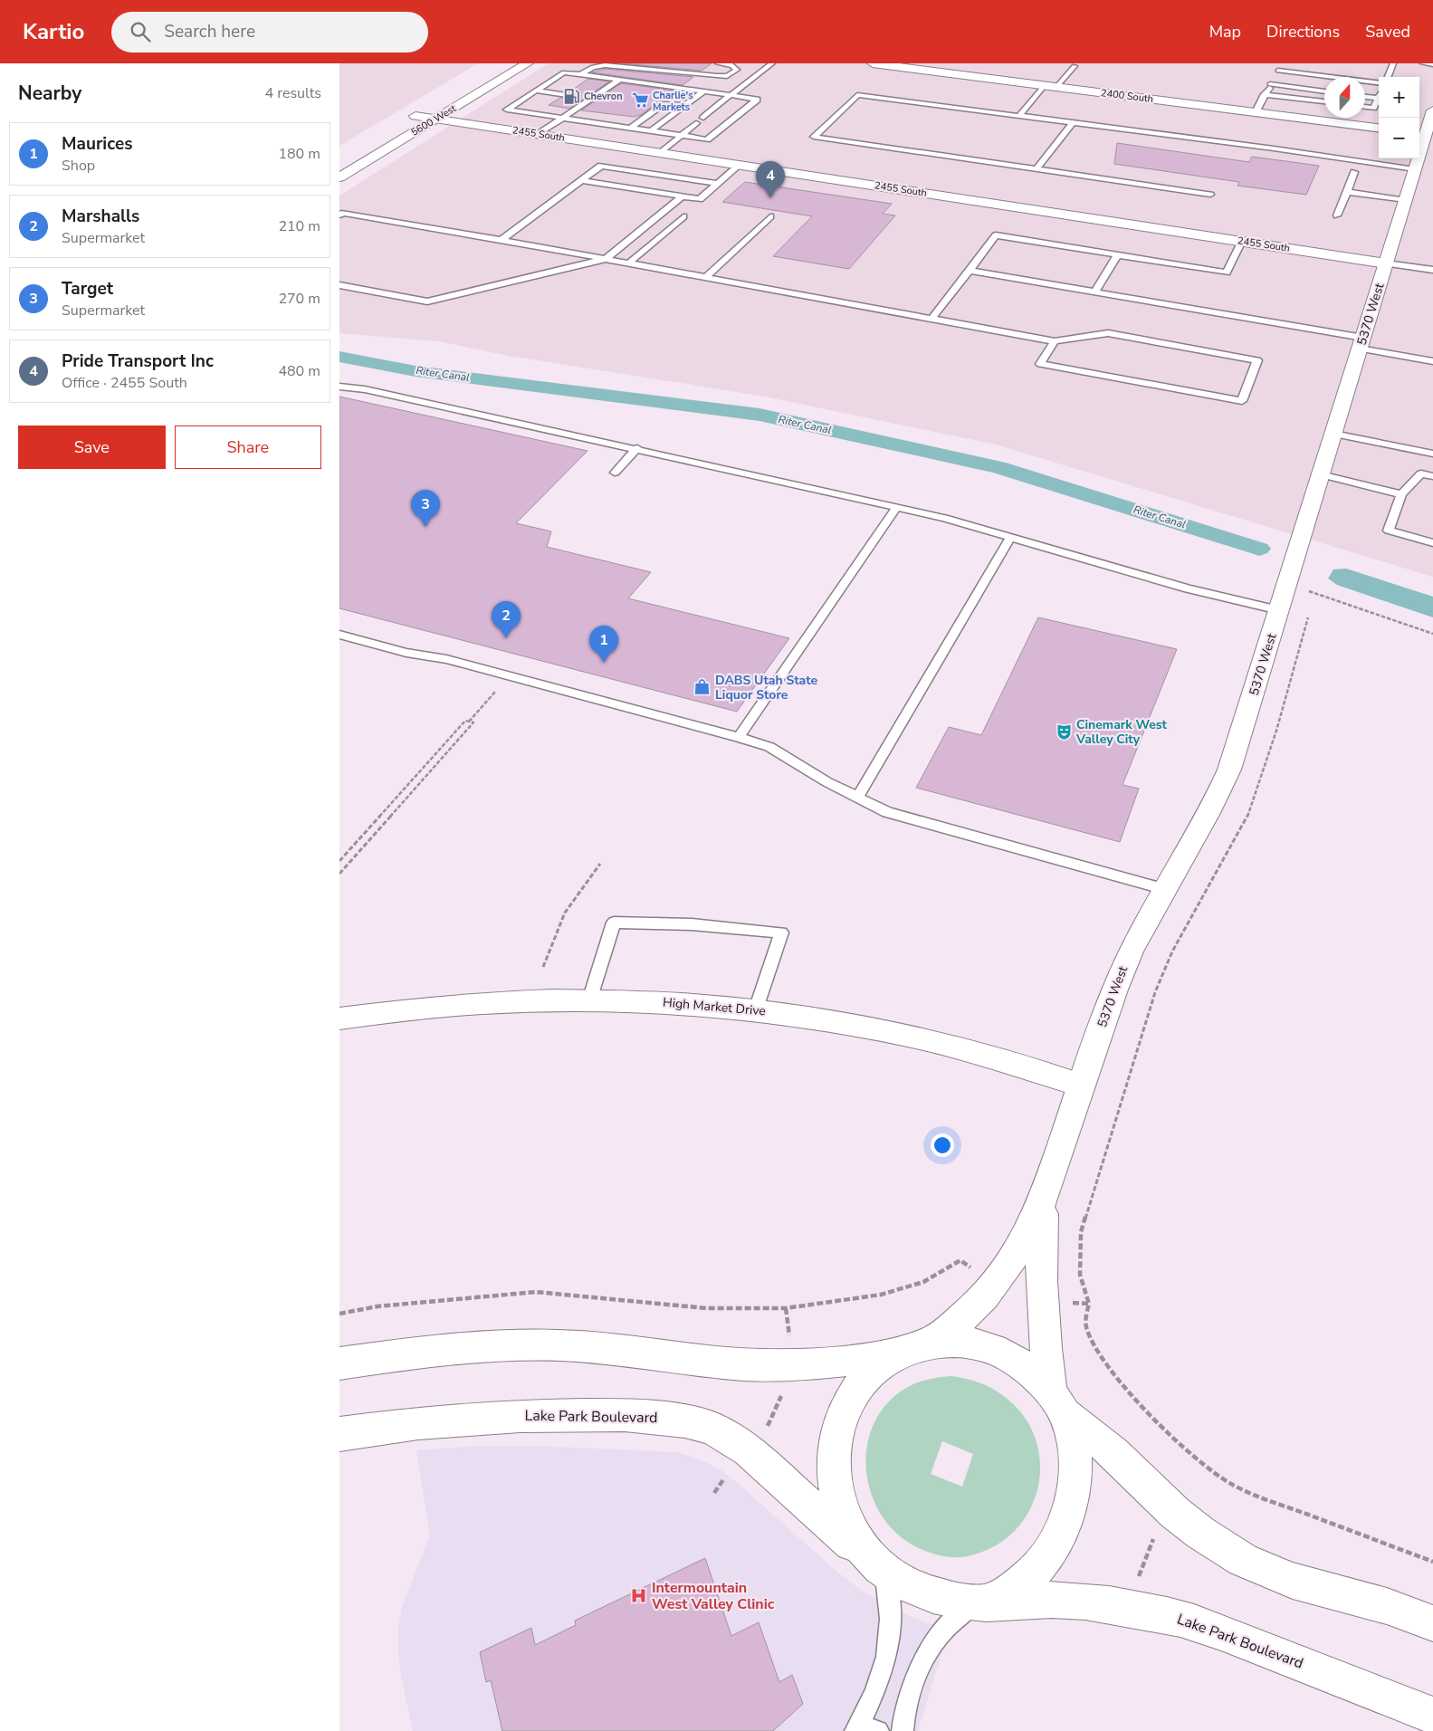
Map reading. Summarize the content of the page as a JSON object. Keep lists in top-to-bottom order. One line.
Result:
{"streets":{"street":["2400 South","5600 West","2455 South","5370 West","High Market Drive","Lake Park Boulevard"]},"crossings":[["5600 West","2455 South"],["2455 South","5370 West"],["5370 West","High Market Drive"]],"water":["Riter Canal"],"places":{"fuel station":["Chevron"],"supermarket":["Charlie's Markets"],"shop":["DABS Utah State Liquor Store"],"theatre":["Cinemark West Valley City"],"hospital":["Intermountain West Valley Clinic"]},"north":"top","page":{"header":"Kartio","search":"Search here","nav":["Map","Directions","Saved"],"heading":["Nearby","4 results"],"map_buttons":["+","−"],"list":[{"mark":"1","name":"Maurices","note":"Shop","value":"180 m"},{"mark":"2","name":"Marshalls","note":"Supermarket","value":"210 m"},{"mark":"3","name":"Target","note":"Supermarket","value":"270 m"},{"mark":"4","name":"Pride Transport Inc","note":"Office · 2455 South","value":"480 m"}],"pins":["4","3","2","1"],"buttons":["Save","Share"]}}
